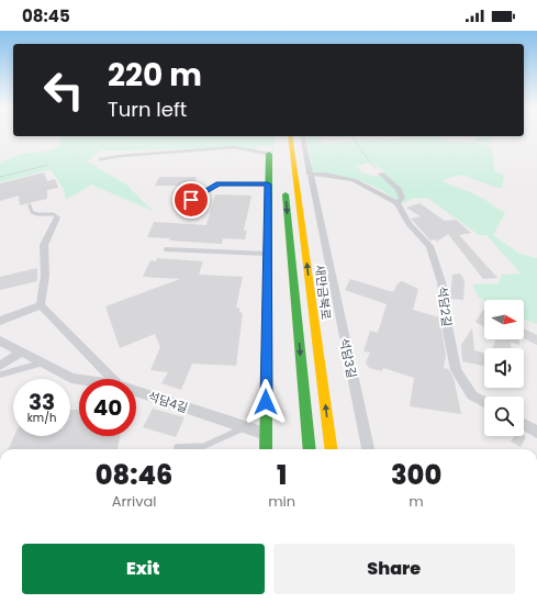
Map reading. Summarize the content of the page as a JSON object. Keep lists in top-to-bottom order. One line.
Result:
{"streets":{"main road":["새만금북로"],"street":["석담2길","석담3길","석담4길"]},"north":"right","page":{"status":"08:45","turn":["220 m","Turn left"],"speed":"33 km/h","limit":"40","eta":["08:46","Arrival","1","min","300","m"],"buttons":["Exit","Share"]}}
